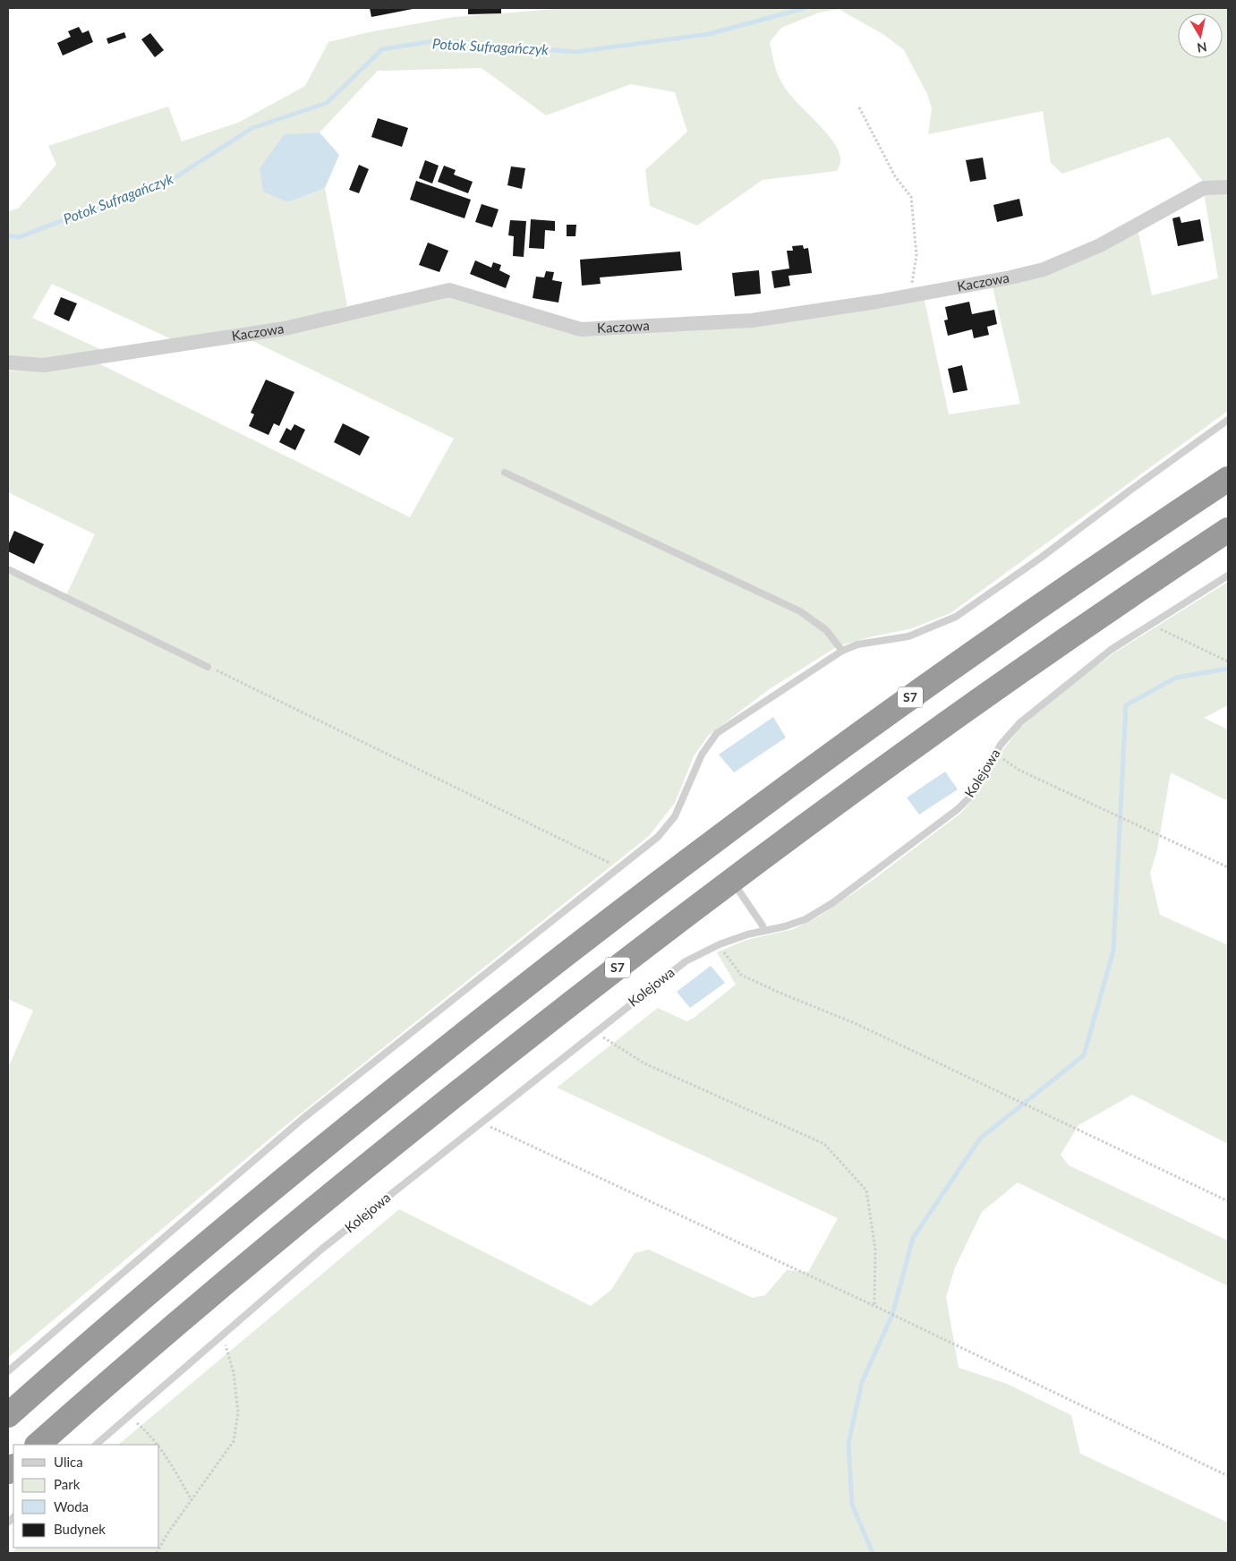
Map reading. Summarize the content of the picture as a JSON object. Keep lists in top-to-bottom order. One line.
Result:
{"streets":{"highway":["S7"],"street":["Kaczowa"],"lane":["Kolejowa"]},"water":["Potok Sufragańczyk"],"legend":["Ulica","Park","Woda","Budynek"],"north":"bottom"}
